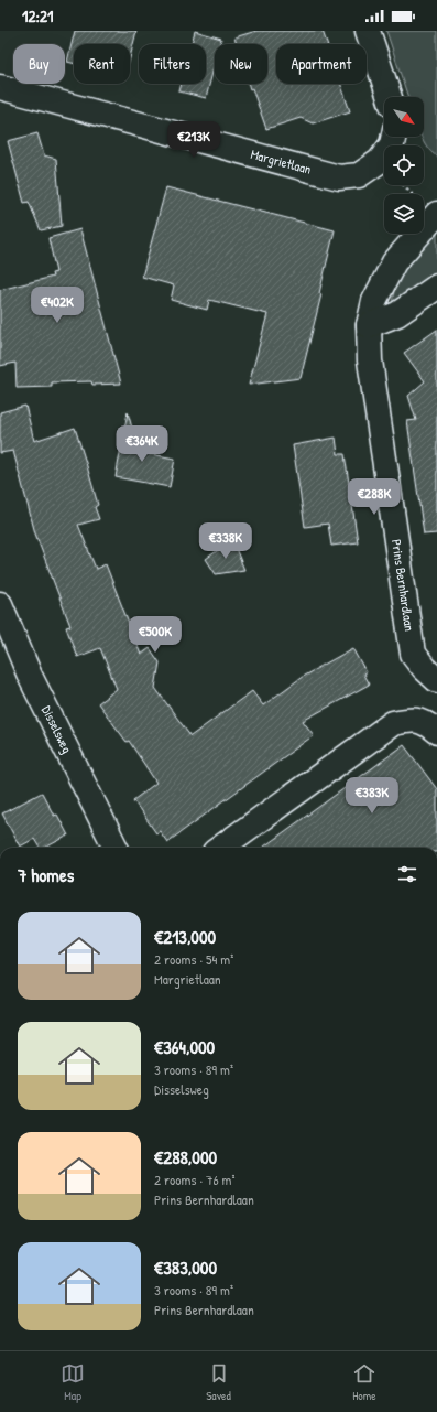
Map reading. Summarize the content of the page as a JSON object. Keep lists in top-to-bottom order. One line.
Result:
{"streets":{"street":["Margrietlaan","Prins Bernhardlaan","Disselsweg"]},"north":"bottom right","page":{"status":"12:21","chip":["Buy","Rent","Filters","New","Apartment"],"price":["€213K","€402K","€364K","€288K","€338K","€500K","€383K"],"heading":"7 homes","list":[{"name":"€213,000","note":"2 rooms · 54 m² · Margrietlaan"},{"name":"€364,000","note":"3 rooms · 89 m² · Disselsweg"},{"name":"€288,000","note":"2 rooms · 76 m² · Prins Bernhardlaan"},{"name":"€383,000","note":"3 rooms · 89 m² · Prins Bernhardlaan"}],"tabs":["Map","Saved","Home"]}}
